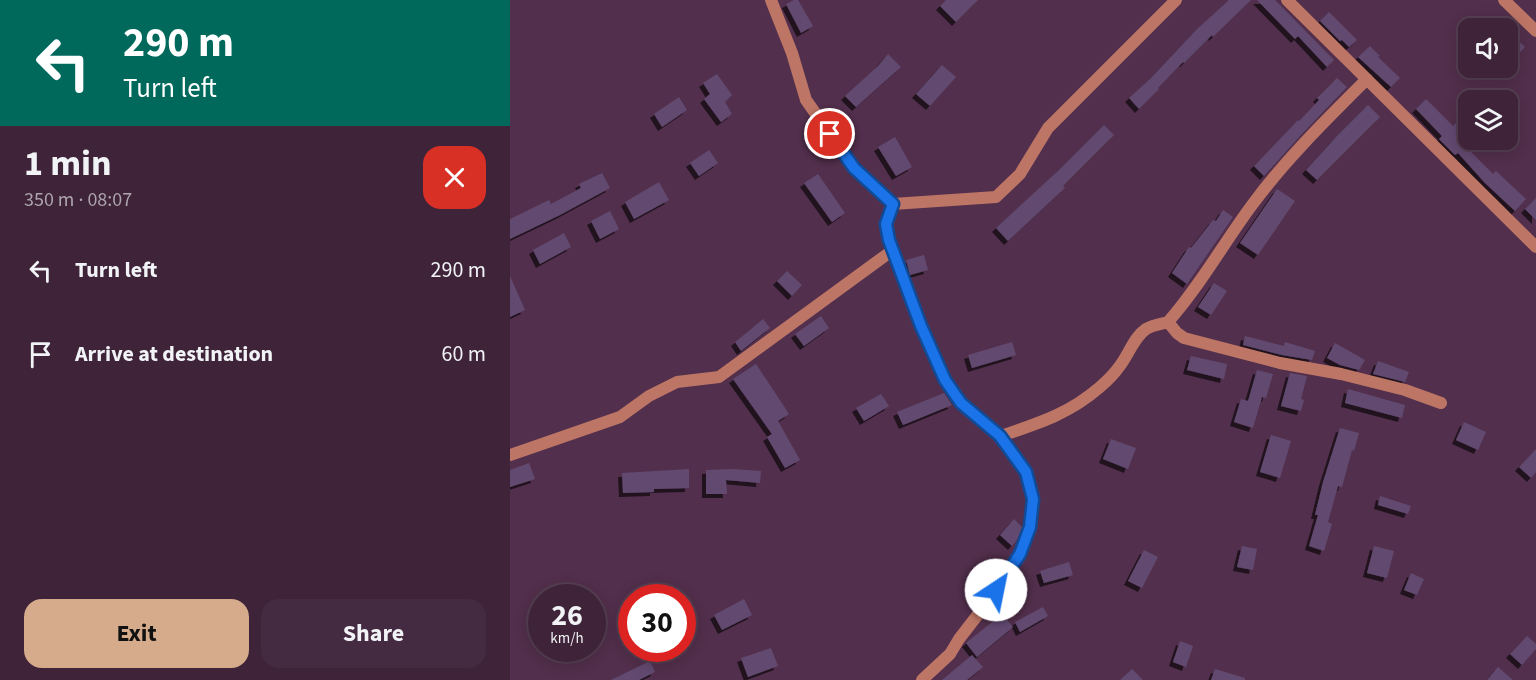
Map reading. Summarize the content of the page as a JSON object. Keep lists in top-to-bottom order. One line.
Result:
{"page":{"turn":["290 m","Turn left"],"heading":["1 min","350 m · 08:07"],"list":[{"name":"Turn left","value":"290 m"},{"name":"Arrive at destination","value":"60 m"}],"speed":"26 km/h","limit":"30","buttons":["Exit","Share"]}}
